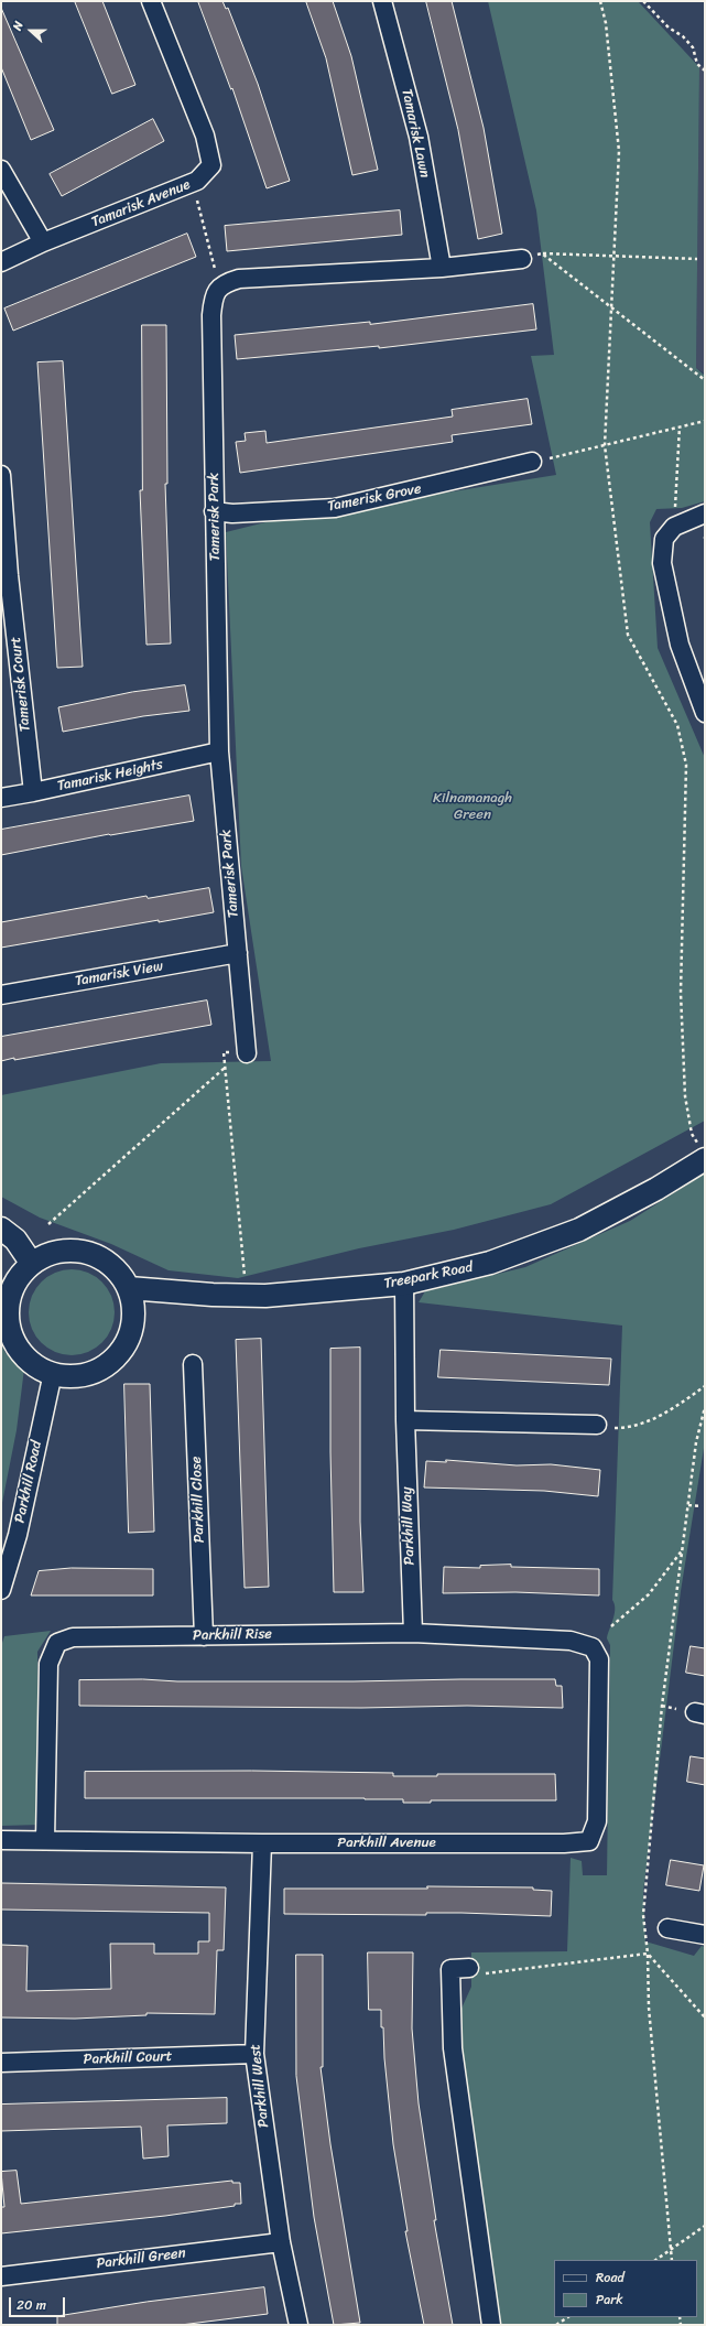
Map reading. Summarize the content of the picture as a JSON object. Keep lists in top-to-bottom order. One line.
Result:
{"streets":{"street":["Tamarisk Lawn","Tamarisk Avenue","Tamerisk Grove","Tamerisk Park","Tamerisk Court","Tamarisk Heights","Tamarisk View","Treepark Road","Parkhill Road","Parkhill Close","Parkhill Way","Parkhill Rise","Parkhill Avenue","Parkhill Court","Parkhill West","Parkhill Green"]},"crossings":[["Tamarisk Lawn","Tamerisk Park"],["Tamerisk Grove","Tamerisk Park"],["Tamerisk Park","Tamarisk Heights"],["Tamerisk Park","Tamarisk View"],["Tamerisk Court","Tamarisk Heights"],["Treepark Road","Parkhill Road"],["Treepark Road","Parkhill Way"],["Parkhill Close","Parkhill Rise"],["Parkhill Way","Parkhill Rise"],["Parkhill Rise","Parkhill Avenue"],["Parkhill Avenue","Parkhill West"],["Parkhill Court","Parkhill West"],["Parkhill West","Parkhill Green"]],"parks":["Kilnamanagh Green"],"legend":["Road","Park"],"scale_bar":"20 m","north":"left"}
